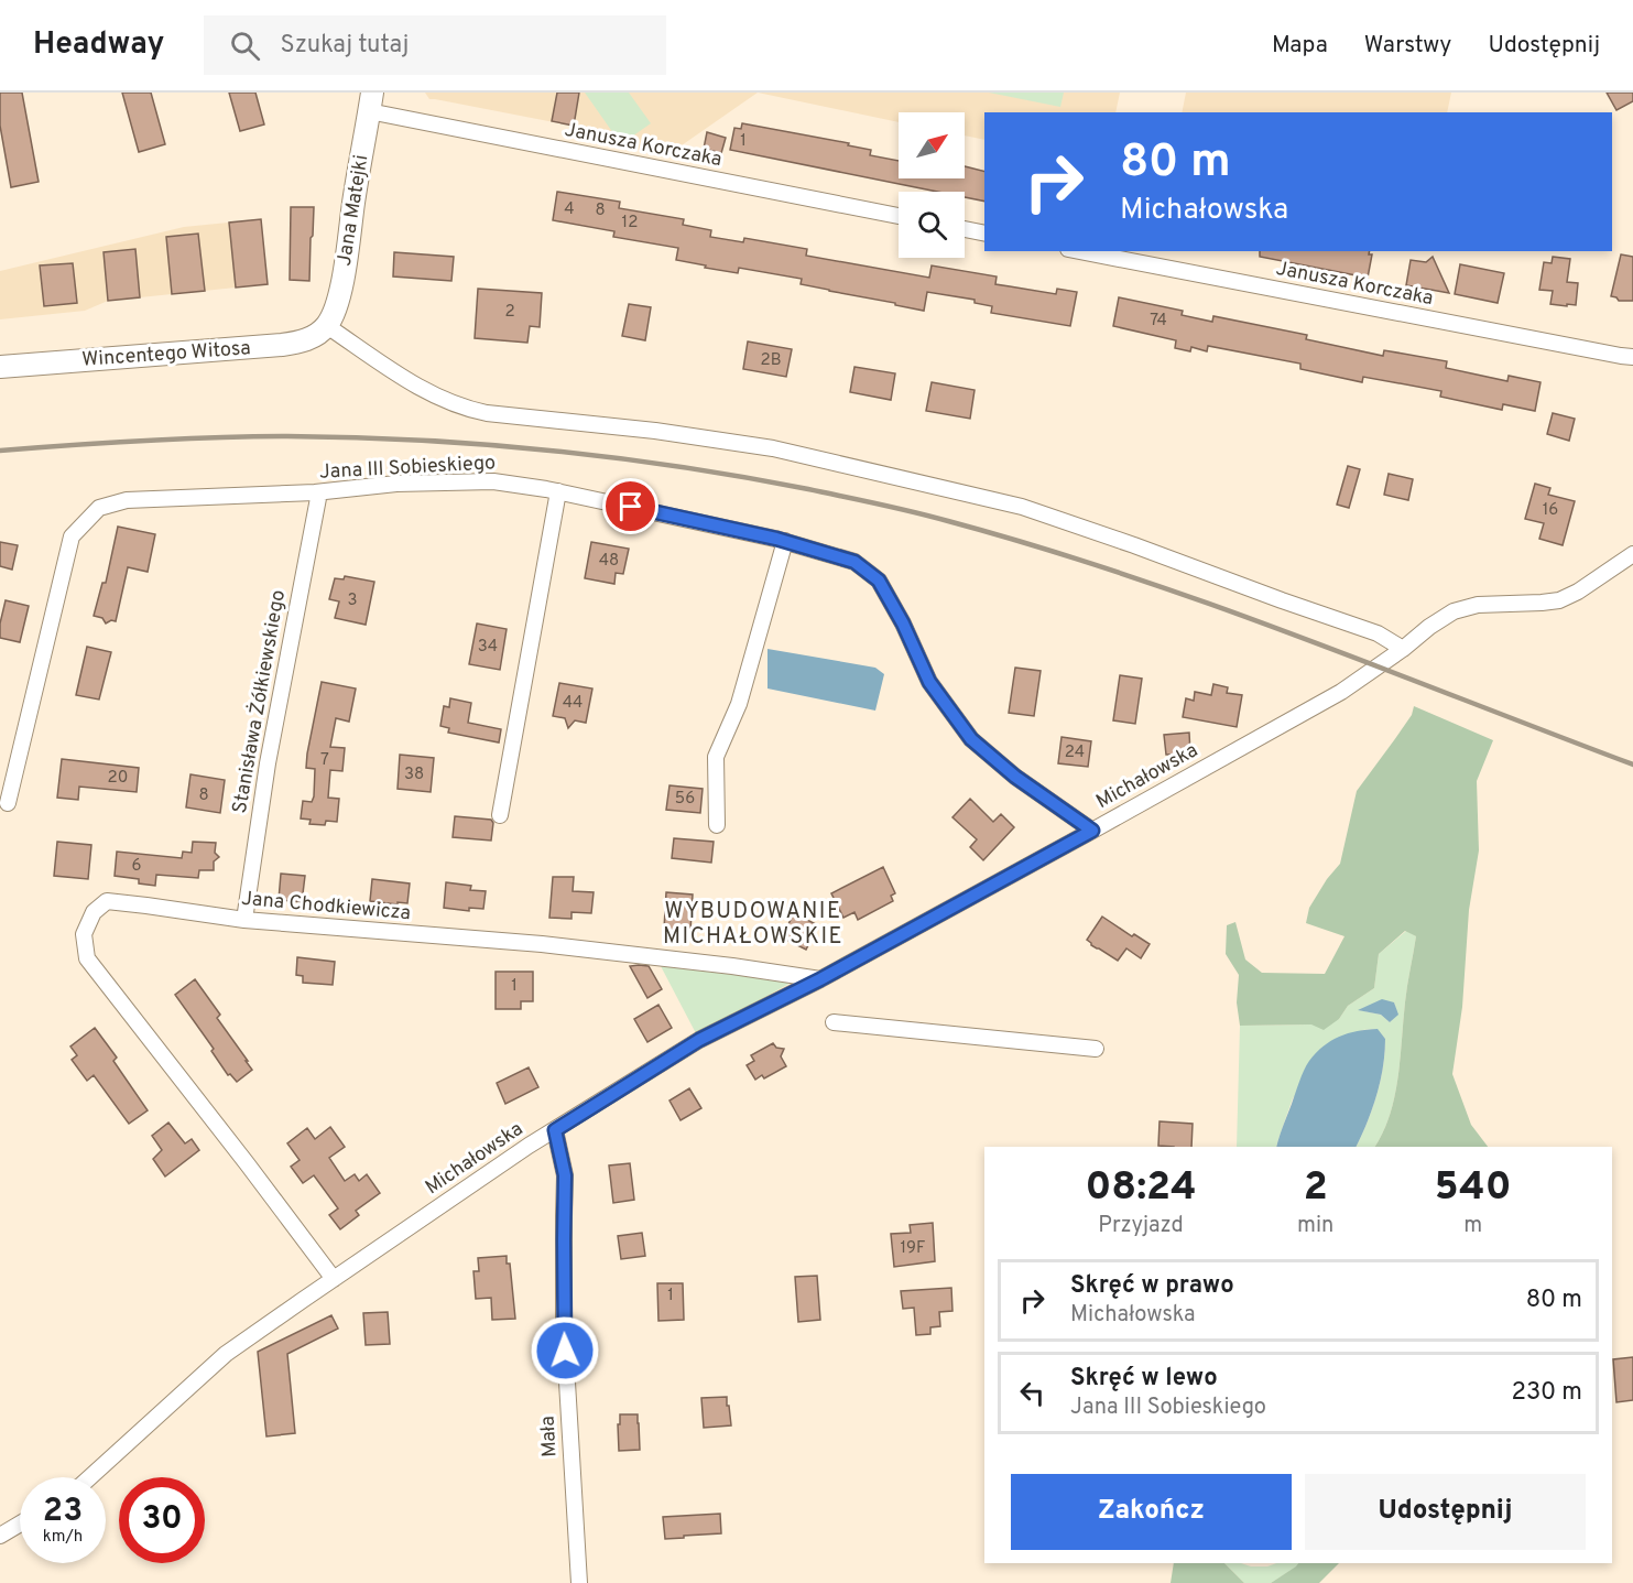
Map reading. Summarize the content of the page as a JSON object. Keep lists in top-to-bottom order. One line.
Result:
{"streets":{"street":["Janusza Korczaka","Jana Matejki","Wincentego Witosa","Jana III Sobieskiego","Stanisława Żółkiewskiego","Michałowska","Jana Chodkiewicza","Mała"]},"crossings":[["Janusza Korczaka","Jana Matejki"],["Jana Matejki","Wincentego Witosa"],["Jana III Sobieskiego","Stanisława Żółkiewskiego"],["Jana III Sobieskiego","Michałowska"],["Stanisława Żółkiewskiego","Jana Chodkiewicza"],["Michałowska","Jana Chodkiewicza"],["Michałowska","Mała"]],"districts":["WYBUDOWANIE MICHAŁOWSKIE"],"house_numbers":["1","4","8","12","2","74","2B","16","48","3","34","44","24","7","38","20","8","56","6","1","19F","1"],"north":"top right","page":{"header":"Headway","search":"Szukaj tutaj","nav":["Mapa","Warstwy","Udostępnij"],"turn":["80 m","Michałowska"],"eta":["08:24","Przyjazd","2","min","540","m"],"list":[{"name":"Skręć w prawo","note":"Michałowska","value":"80 m"},{"name":"Skręć w lewo","note":"Jana III Sobieskiego","value":"230 m"}],"buttons":["Zakończ","Udostępnij"],"speed":"23 km/h","limit":"30"}}
